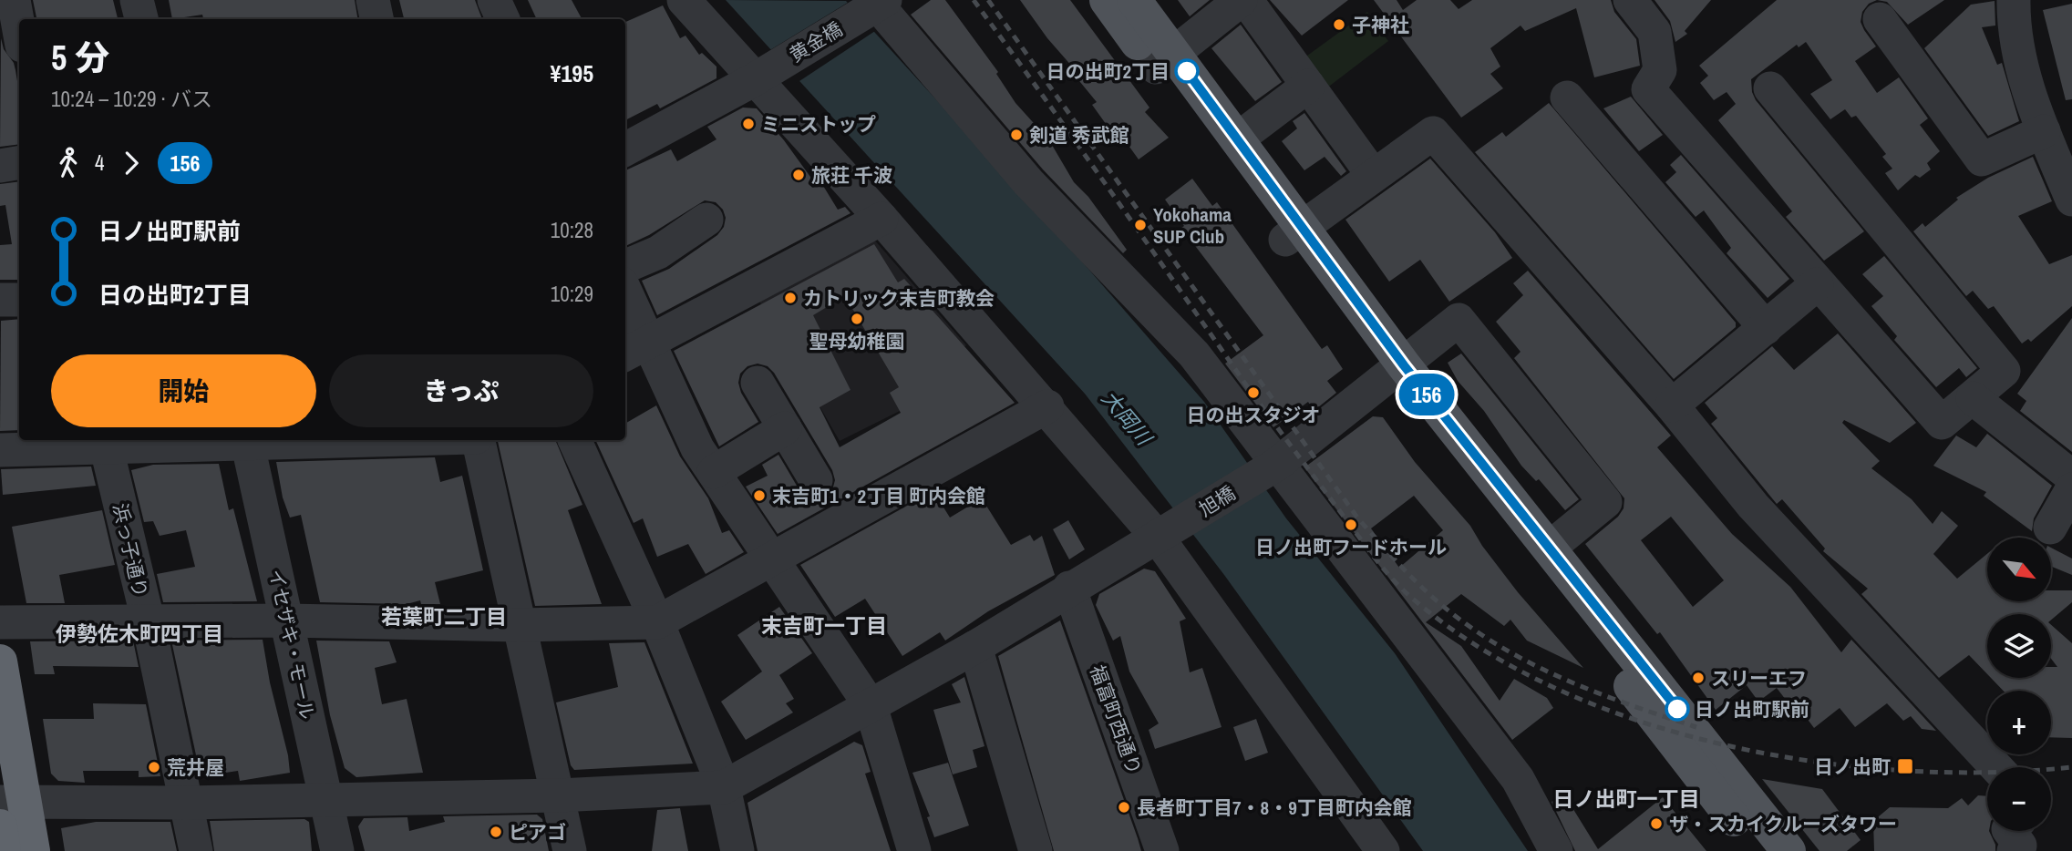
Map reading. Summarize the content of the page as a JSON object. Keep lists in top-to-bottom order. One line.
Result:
{"streets":{"street":["黄金橋","旭橋","浜っ子通り","イセザキ・モール","福富町西通り"]},"crossings":[["旭橋","福富町西通り"]],"districts":["若葉町二丁目","末吉町一丁目","伊勢佐木町四丁目","日ノ出町一丁目"],"water":["大岡川"],"places":{"other":["子神社","日の出町2丁目","ミニストップ","剣道 秀武館","旅荘 千波","Yokohama SUP Club","カトリック末吉町教会","聖母幼稚園","日の出スタジオ","末吉町1・2丁目 町内会館","日ノ出町フードホール","スリーエフ","日ノ出町駅前","荒井屋","長者町丁目7・8・9丁目町内会館","ザ・スカイクルーズタワー","ピアゴ"],"transit":["日ノ出町"]},"lines":["bus line 156"],"north":"bottom right","page":{"on_map":"156","heading":["5 分","10:24 – 10:29 · バス","¥195"],"legs":["4","156"],"list":[{"name":"日ノ出町駅前","value":"10:28"},{"name":"日の出町2丁目","value":"10:29"}],"buttons":["開始","きっぷ"],"map_buttons":["+","−"]}}
